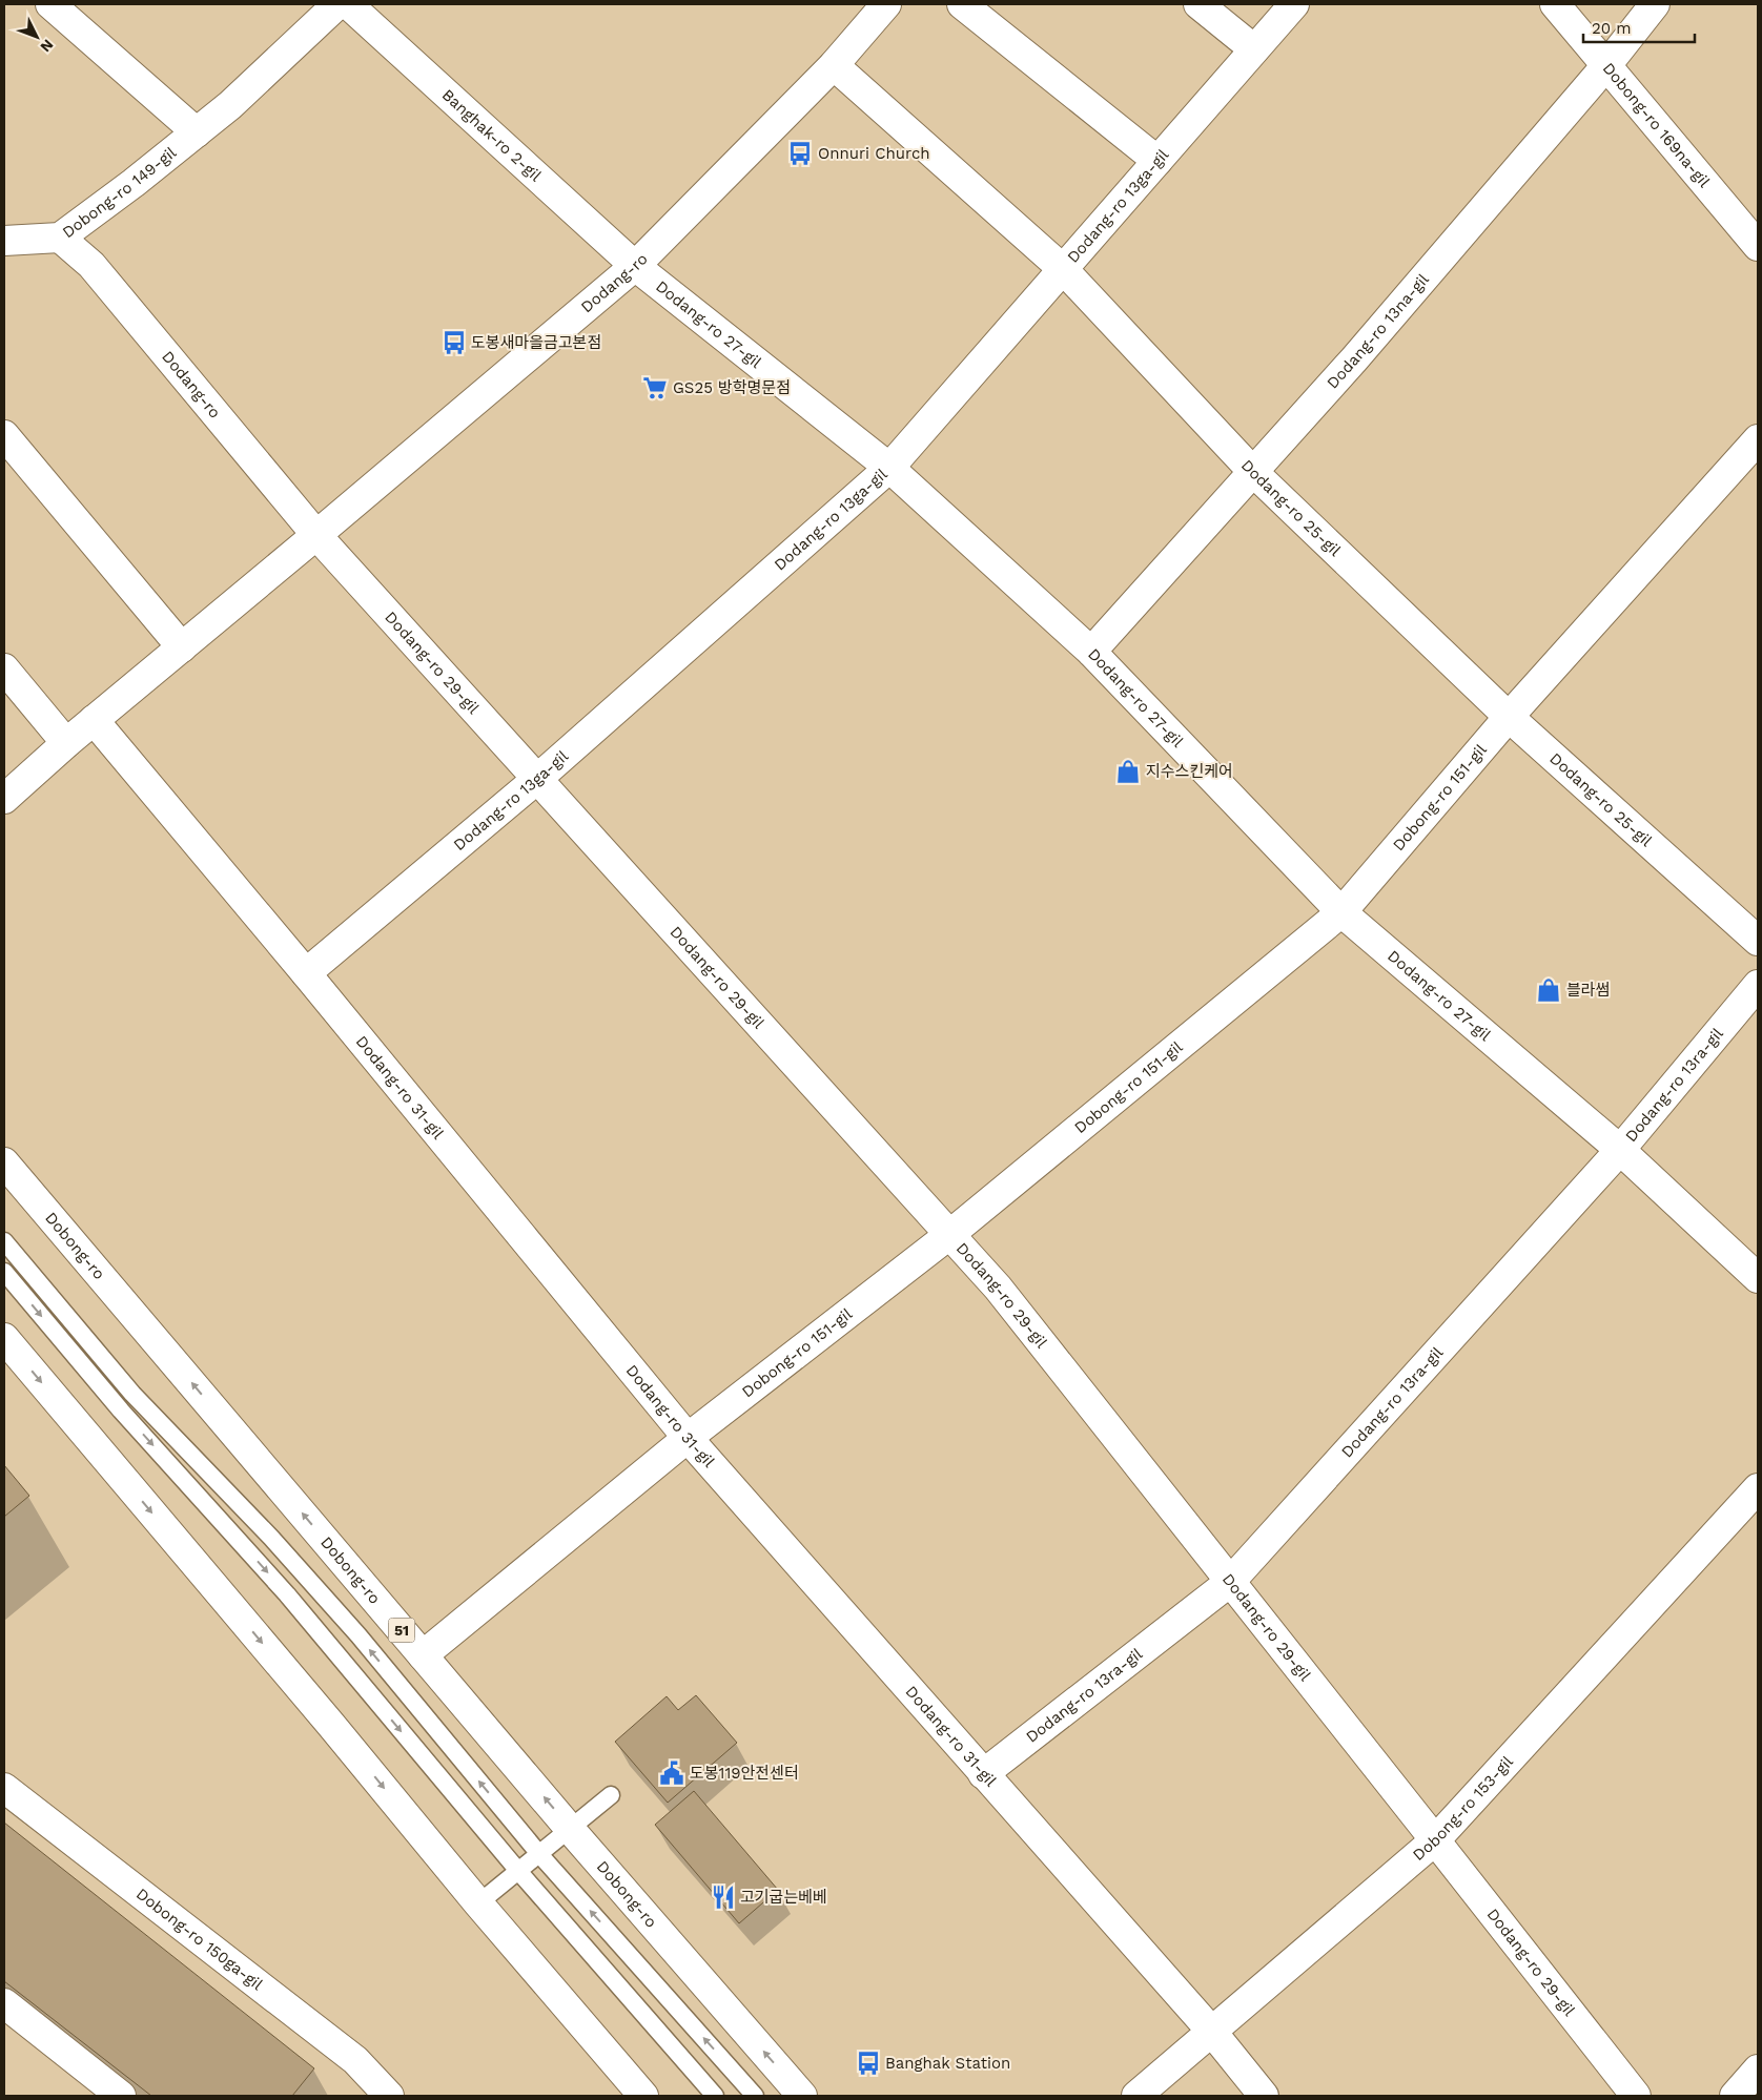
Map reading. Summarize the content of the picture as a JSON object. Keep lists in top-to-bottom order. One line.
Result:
{"streets":{"street":["Dobong-ro 169na-gil","Banghak-ro 2-gil","Dobong-ro 149-gil","Dodang-ro 13ga-gil","Dodang-ro","Dodang-ro 27-gil","Dodang-ro 13na-gil","Dodang-ro 25-gil","Dodang-ro 29-gil","Dobong-ro 151-gil","Dodang-ro 13ra-gil","Dodang-ro 31-gil","Dobong-ro","51","Dobong-ro 153-gil","Dobong-ro 150ga-gil"]},"crossings":[["Dobong-ro 169na-gil","Dodang-ro 13na-gil"],["Banghak-ro 2-gil","Dodang-ro"],["Banghak-ro 2-gil","Dodang-ro 27-gil"],["Dobong-ro 149-gil","Dodang-ro"],["Dodang-ro 13ga-gil","Dodang-ro 27-gil"],["Dodang-ro 13ga-gil","Dodang-ro 25-gil"],["Dodang-ro 13ga-gil","Dodang-ro 29-gil"],["Dodang-ro 13ga-gil","Dodang-ro 31-gil"],["Dodang-ro","Dodang-ro 27-gil"],["Dodang-ro","Dodang-ro 25-gil"],["Dodang-ro","Dodang-ro 29-gil"],["Dodang-ro","Dodang-ro 31-gil"],["Dodang-ro 27-gil","Dodang-ro 13na-gil"],["Dodang-ro 27-gil","Dobong-ro 151-gil"],["Dodang-ro 27-gil","Dodang-ro 13ra-gil"],["Dodang-ro 13na-gil","Dodang-ro 25-gil"],["Dodang-ro 25-gil","Dobong-ro 151-gil"],["Dodang-ro 29-gil","Dobong-ro 151-gil"],["Dodang-ro 29-gil","Dodang-ro 13ra-gil"],["Dodang-ro 29-gil","Dobong-ro 153-gil"],["Dobong-ro 151-gil","Dodang-ro 31-gil"],["Dobong-ro 151-gil","Dobong-ro"],["Dodang-ro 13ra-gil","Dodang-ro 31-gil"],["Dodang-ro 31-gil","Dobong-ro 153-gil"]],"places":{"bus stop":["Onnuri Church","도봉새마을금고본점","Banghak Station"],"supermarket":["GS25 방학명문점"],"shop":["지수스킨케어","블라썸"],"public building":["도봉119안전센터"],"restaurant":["고기굽는베베"]},"scale_bar":"20 m","north":"bottom right"}
